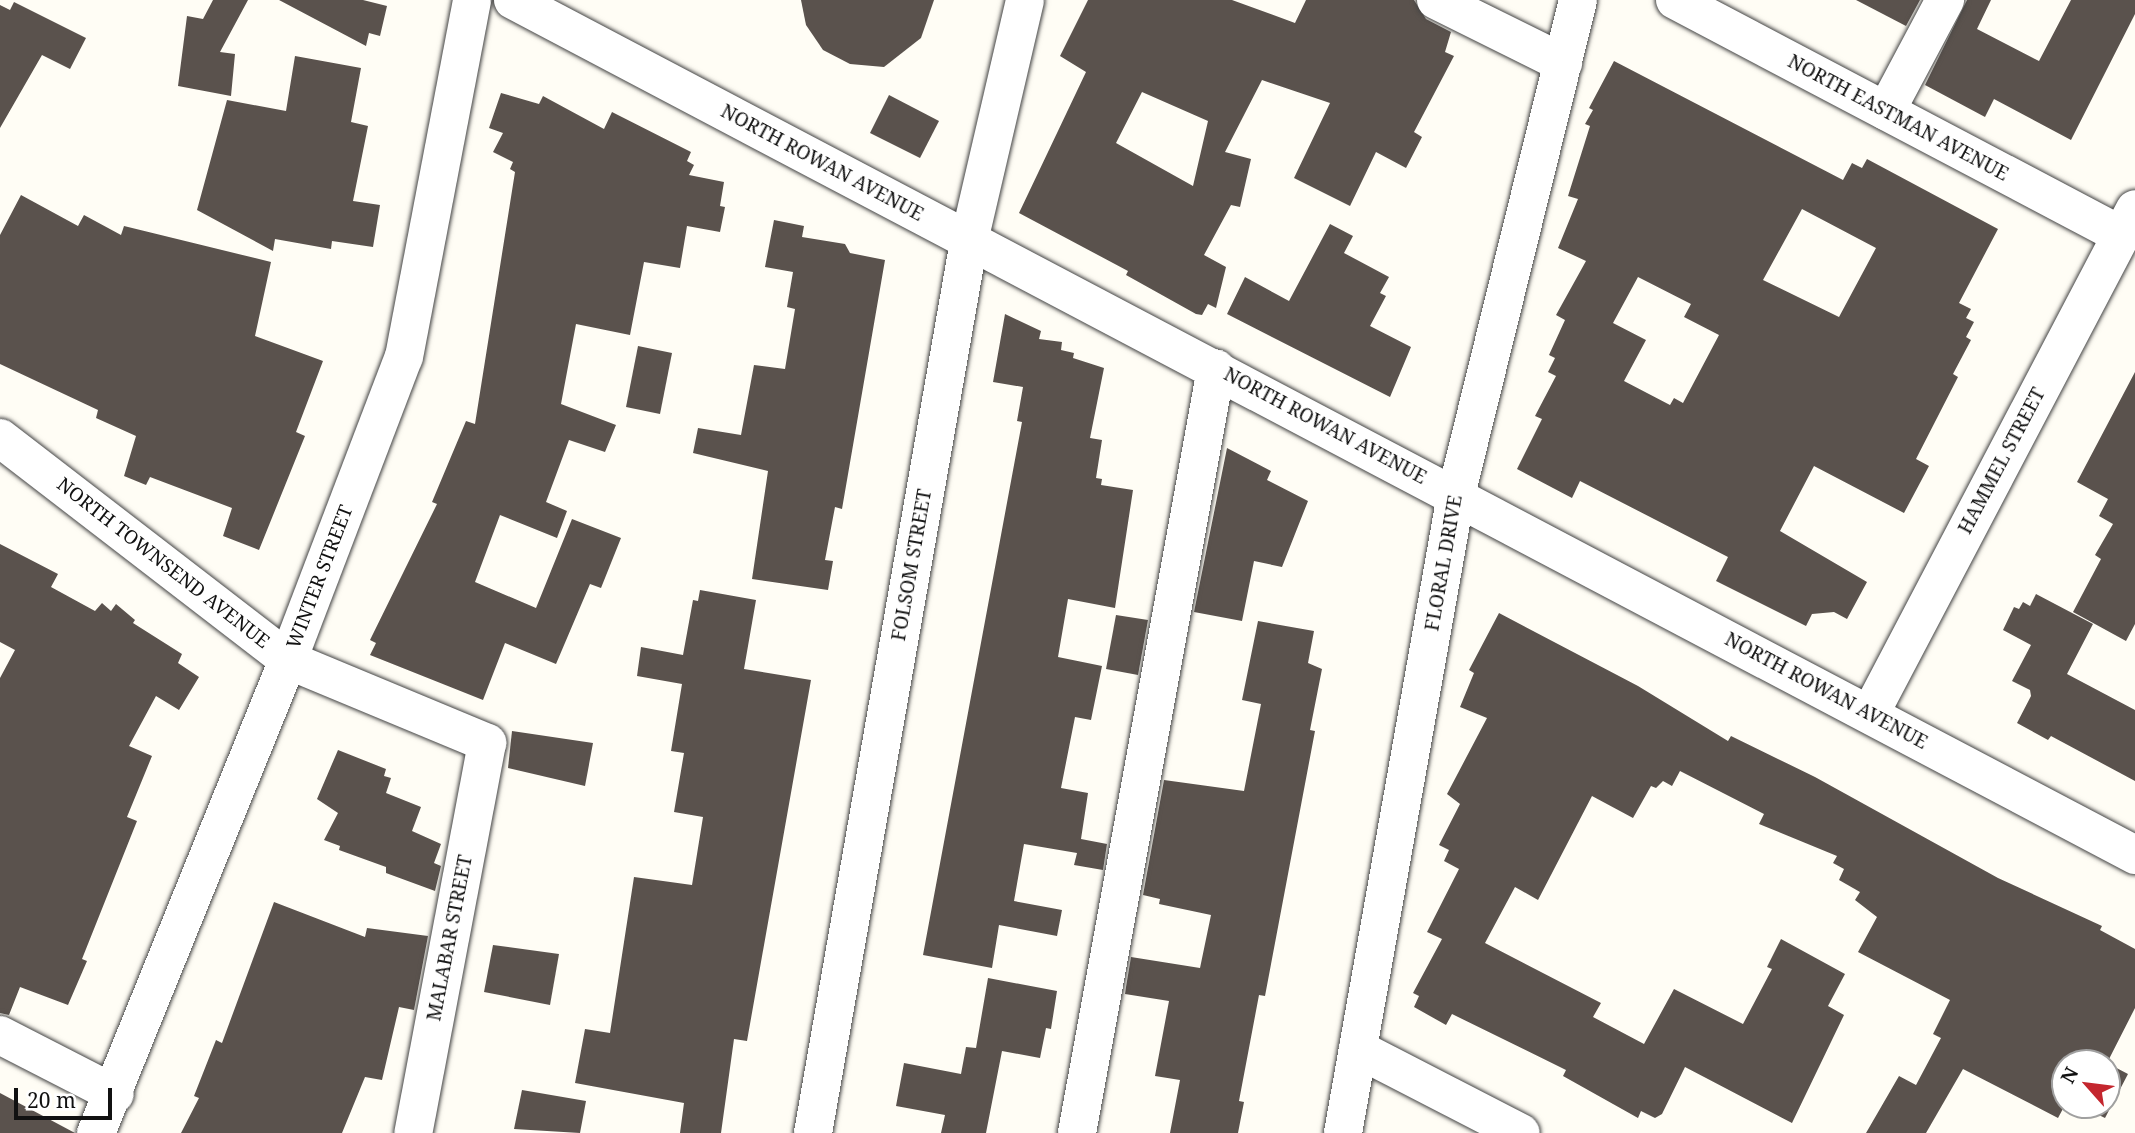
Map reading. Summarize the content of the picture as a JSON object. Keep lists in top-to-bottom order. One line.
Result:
{"streets":{"street":["NORTH EASTMAN AVENUE","NORTH ROWAN AVENUE","HAMMEL STREET","NORTH TOWNSEND AVENUE","FLORAL DRIVE","FOLSOM STREET","WINTER STREET","MALABAR STREET"]},"crossings":[["NORTH EASTMAN AVENUE","HAMMEL STREET"],["NORTH ROWAN AVENUE","HAMMEL STREET"],["NORTH ROWAN AVENUE","FLORAL DRIVE"],["NORTH ROWAN AVENUE","FOLSOM STREET"],["NORTH TOWNSEND AVENUE","WINTER STREET"],["NORTH TOWNSEND AVENUE","MALABAR STREET"]],"scale_bar":"20 m","north":"top left"}
